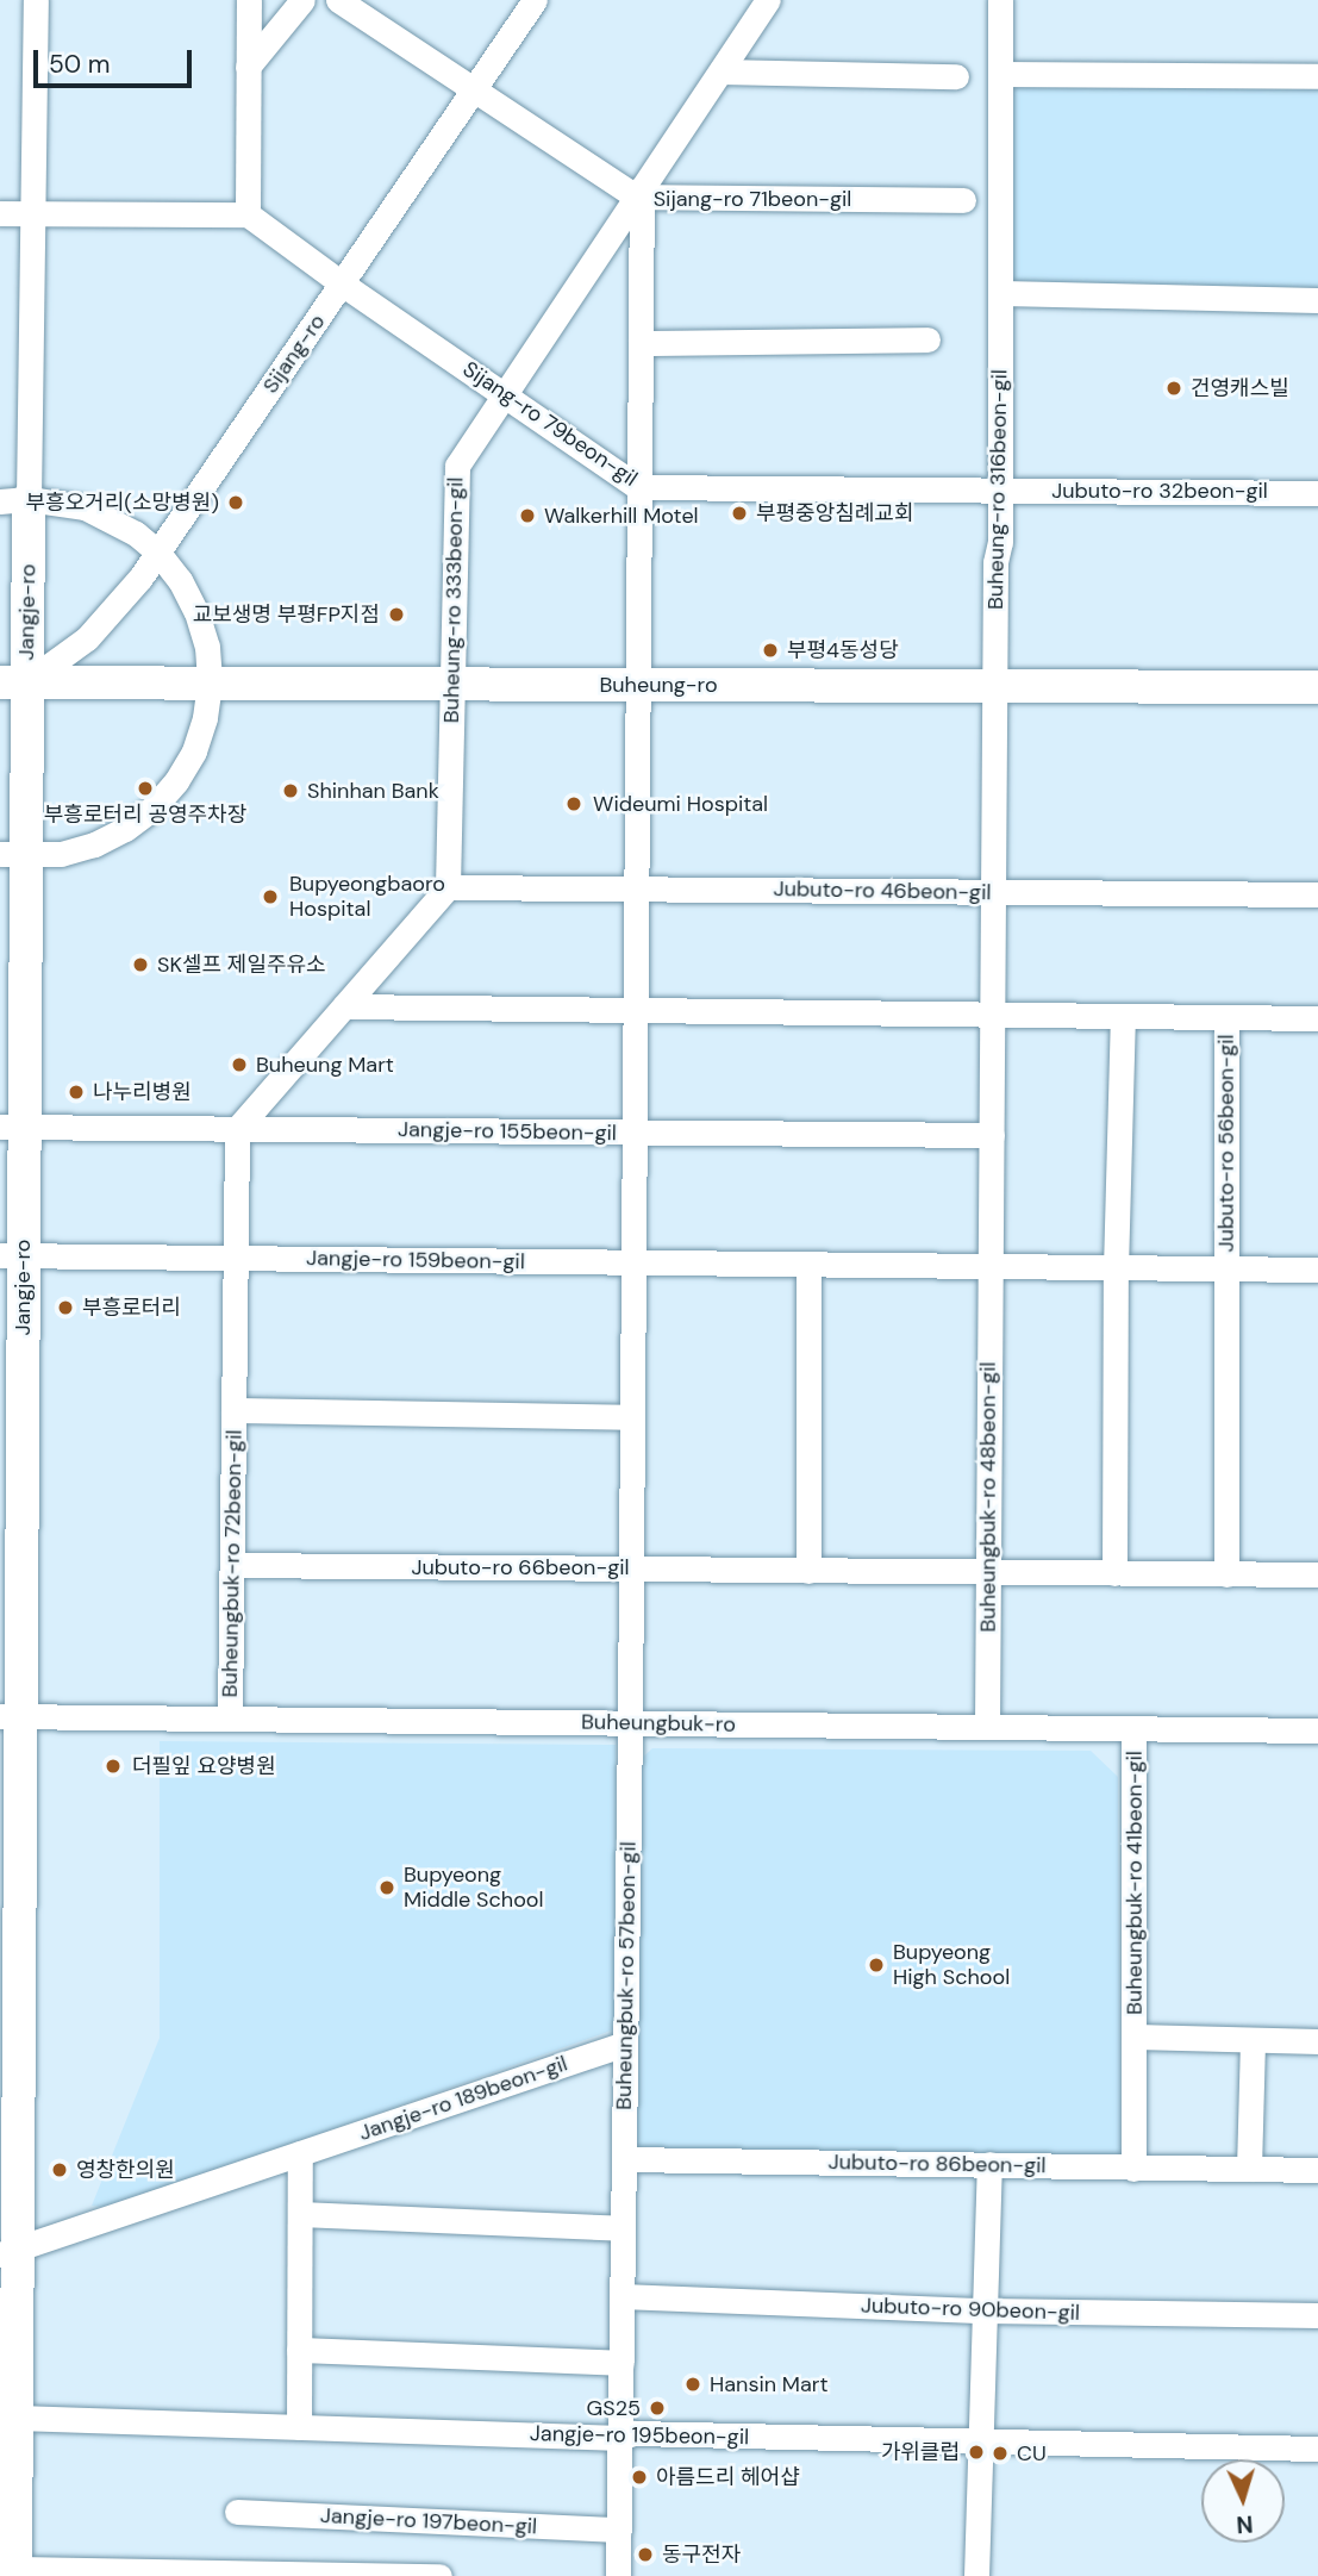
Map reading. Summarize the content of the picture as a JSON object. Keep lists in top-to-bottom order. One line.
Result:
{"streets":{"main road":["Jangje-ro","Buheung-ro"],"street":["Sijang-ro 71beon-gil","Sijang-ro","Sijang-ro 79beon-gil","Buheung-ro 316beon-gil","Jubuto-ro 32beon-gil","Buheung-ro 333beon-gil","Jubuto-ro 46beon-gil","Jangje-ro 155beon-gil","Jubuto-ro 56beon-gil","Jangje-ro 159beon-gil","Buheungbuk-ro 48beon-gil","Buheungbuk-ro 72beon-gil","Jubuto-ro 66beon-gil","Buheungbuk-ro","Buheungbuk-ro 41beon-gil","Buheungbuk-ro 57beon-gil","Jangje-ro 189beon-gil","Jubuto-ro 86beon-gil","Jubuto-ro 90beon-gil","Jangje-ro 195beon-gil","Jangje-ro 197beon-gil"]},"crossings":[["Sijang-ro 71beon-gil","Sijang-ro"],["Sijang-ro 71beon-gil","Buheung-ro 333beon-gil"],["Sijang-ro 71beon-gil","Buheungbuk-ro 57beon-gil"],["Sijang-ro","Sijang-ro 79beon-gil"],["Sijang-ro","Jangje-ro"],["Sijang-ro","Buheung-ro"],["Sijang-ro 79beon-gil","Buheung-ro 316beon-gil"],["Sijang-ro 79beon-gil","Jubuto-ro 32beon-gil"],["Sijang-ro 79beon-gil","Buheung-ro 333beon-gil"],["Sijang-ro 79beon-gil","Buheungbuk-ro 57beon-gil"],["Buheung-ro 316beon-gil","Jubuto-ro 32beon-gil"],["Buheung-ro 316beon-gil","Buheung-ro"],["Buheung-ro 316beon-gil","Jubuto-ro 46beon-gil"],["Buheung-ro 316beon-gil","Buheungbuk-ro 48beon-gil"],["Buheung-ro 333beon-gil","Buheung-ro"],["Buheung-ro 333beon-gil","Jubuto-ro 46beon-gil"],["Buheung-ro 333beon-gil","Buheungbuk-ro 57beon-gil"],["Jangje-ro","Buheung-ro"],["Jangje-ro","Jangje-ro 155beon-gil"],["Jangje-ro","Jangje-ro 159beon-gil"],["Jangje-ro","Buheungbuk-ro"],["Jangje-ro","Jangje-ro 189beon-gil"],["Jangje-ro","Jangje-ro 195beon-gil"],["Buheung-ro","Buheungbuk-ro 57beon-gil"],["Jubuto-ro 46beon-gil","Buheungbuk-ro 57beon-gil"],["Jangje-ro 155beon-gil","Buheungbuk-ro 48beon-gil"],["Jangje-ro 155beon-gil","Buheungbuk-ro 57beon-gil"],["Jubuto-ro 56beon-gil","Jangje-ro 159beon-gil"],["Jubuto-ro 56beon-gil","Buheungbuk-ro 48beon-gil"],["Jubuto-ro 56beon-gil","Jubuto-ro 66beon-gil"],["Jangje-ro 159beon-gil","Buheungbuk-ro 48beon-gil"],["Jangje-ro 159beon-gil","Buheungbuk-ro 72beon-gil"],["Jangje-ro 159beon-gil","Buheungbuk-ro 57beon-gil"],["Buheungbuk-ro 48beon-gil","Jubuto-ro 66beon-gil"],["Buheungbuk-ro 48beon-gil","Buheungbuk-ro"],["Buheungbuk-ro 72beon-gil","Jubuto-ro 66beon-gil"],["Buheungbuk-ro 72beon-gil","Buheungbuk-ro"],["Buheungbuk-ro 72beon-gil","Buheungbuk-ro 57beon-gil"],["Jubuto-ro 66beon-gil","Buheungbuk-ro 57beon-gil"],["Buheungbuk-ro","Buheungbuk-ro 41beon-gil"],["Buheungbuk-ro","Buheungbuk-ro 57beon-gil"],["Buheungbuk-ro 41beon-gil","Jubuto-ro 86beon-gil"],["Buheungbuk-ro 57beon-gil","Jangje-ro 189beon-gil"],["Buheungbuk-ro 57beon-gil","Jubuto-ro 86beon-gil"],["Buheungbuk-ro 57beon-gil","Jubuto-ro 90beon-gil"],["Buheungbuk-ro 57beon-gil","Jangje-ro 195beon-gil"],["Buheungbuk-ro 57beon-gil","Jangje-ro 197beon-gil"]],"places":["건영캐스빌","부흥오거리(소망병원)","부평중앙침례교회","Walkerhill Motel","교보생명 부평FP지점","부평4동성당","부흥로터리 공영주차장","Shinhan Bank","Wideumi Hospital","Bupyeongbaoro Hospital","SK셀프 제일주유소","Buheung Mart","나누리병원","부흥로터리","더필잎 요양병원","Bupyeong Middle School","Bupyeong High School","영창한의원","Hansin Mart","GS25","가위클럽","CU","아름드리 헤어샵","동구전자"],"scale_bar":"50 m","north":"bottom"}
